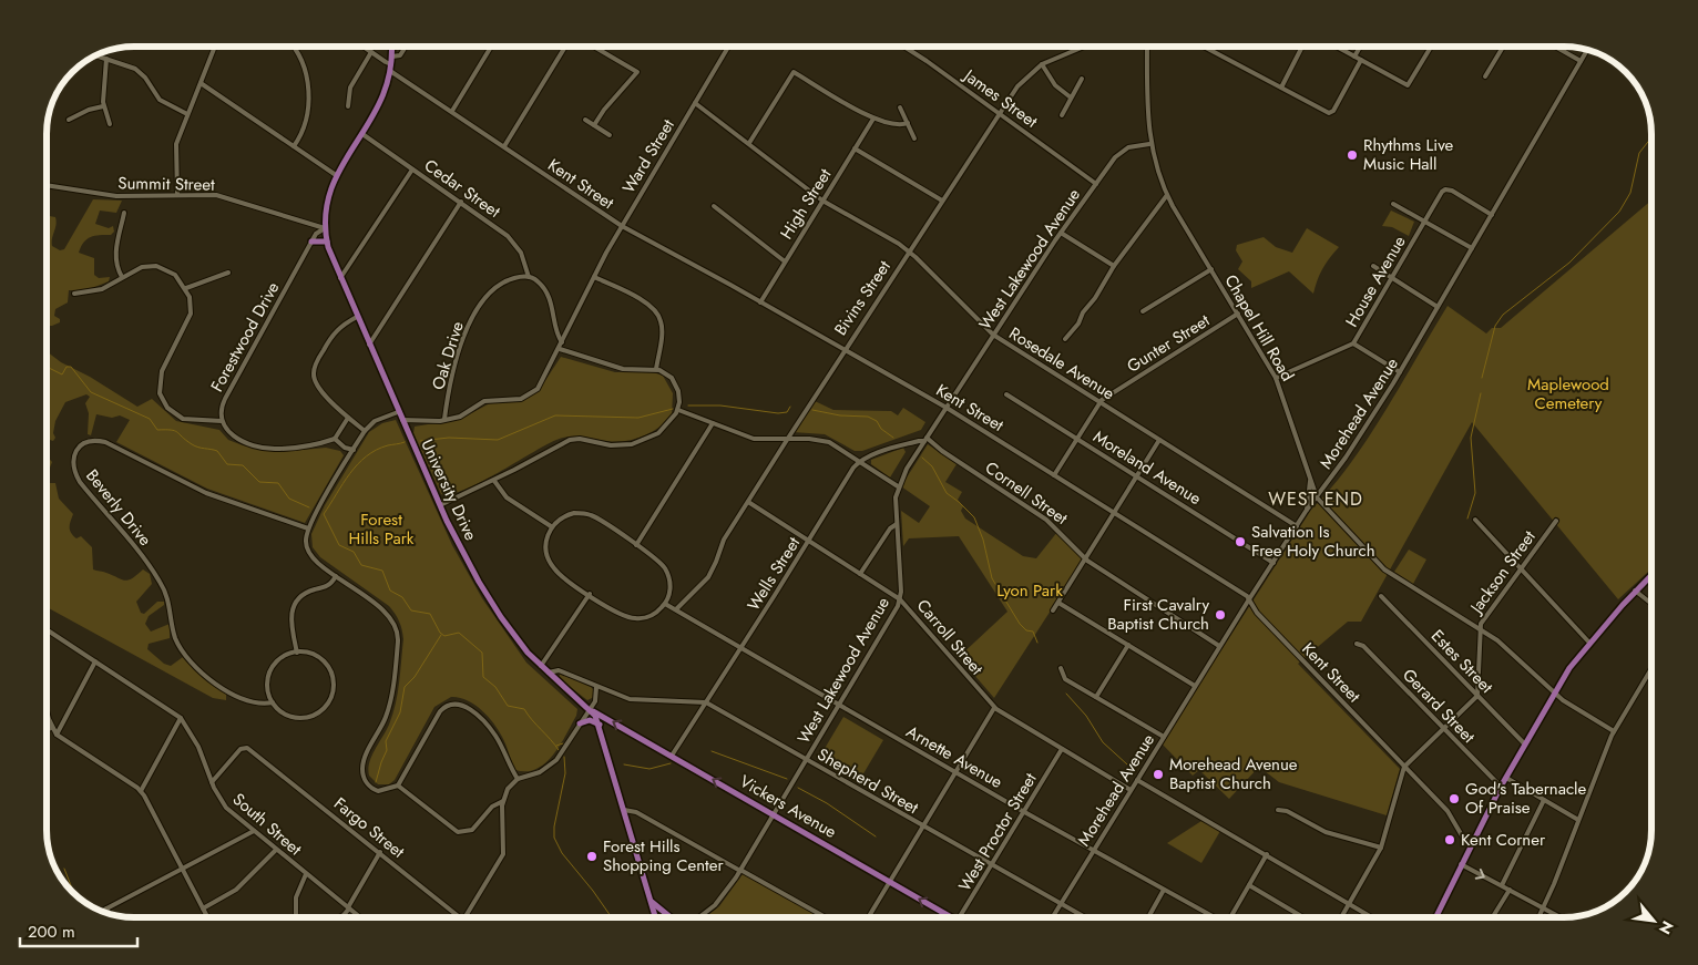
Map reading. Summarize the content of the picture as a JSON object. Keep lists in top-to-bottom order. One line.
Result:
{"streets":{"main road":["University Drive","Vickers Avenue"],"street":["James Street","Ward Street","Summit Street","Kent Street","Cedar Street","High Street","West Lakewood Avenue","House Avenue","Bivins Street","Chapel Hill Road","Forestwood Drive","Gunter Street","Oak Drive","Rosedale Avenue","Morehead Avenue","Moreland Avenue","Cornell Street","Beverly Drive","Jackson Street","Wells Street","Carroll Street","Estes Street","Gerard Street","Arnette Avenue","Shepherd Street","South Street","Fargo Street","West Proctor Street"]},"crossings":[["James Street","West Lakewood Avenue"],["James Street","Bivins Street"],["Ward Street","Kent Street"],["Ward Street","Oak Drive"],["Ward Street","Rosedale Avenue"],["Summit Street","Forestwood Drive"],["Summit Street","University Drive"],["Kent Street","High Street"],["Kent Street","West Lakewood Avenue"],["Kent Street","Bivins Street"],["Kent Street","Gunter Street"],["Kent Street","Morehead Avenue"],["Kent Street","University Drive"],["Cedar Street","Oak Drive"],["Cedar Street","University Drive"],["High Street","Rosedale Avenue"],["West Lakewood Avenue","Chapel Hill Road"],["West Lakewood Avenue","Rosedale Avenue"],["West Lakewood Avenue","Cornell Street"],["West Lakewood Avenue","Carroll Street"],["West Lakewood Avenue","Arnette Avenue"],["West Lakewood Avenue","Shepherd Street"],["West Lakewood Avenue","Vickers Avenue"],["House Avenue","Chapel Hill Road"],["House Avenue","Morehead Avenue"],["Bivins Street","Rosedale Avenue"],["Bivins Street","Carroll Street"],["Bivins Street","Arnette Avenue"],["Chapel Hill Road","Gunter Street"],["Chapel Hill Road","Morehead Avenue"],["Chapel Hill Road","Jackson Street"],["Forestwood Drive","University Drive"],["Gunter Street","Rosedale Avenue"],["Gunter Street","Moreland Avenue"],["Rosedale Avenue","Morehead Avenue"],["Morehead Avenue","Moreland Avenue"],["Morehead Avenue","Cornell Street"],["Morehead Avenue","Carroll Street"],["Morehead Avenue","Arnette Avenue"],["Morehead Avenue","Shepherd Street"],["University Drive","Shepherd Street"],["University Drive","Vickers Avenue"],["Jackson Street","Estes Street"],["Wells Street","Carroll Street"],["Wells Street","Arnette Avenue"],["Wells Street","Shepherd Street"],["Wells Street","Vickers Avenue"],["Carroll Street","West Proctor Street"],["Arnette Avenue","West Proctor Street"],["Shepherd Street","West Proctor Street"],["South Street","Fargo Street"]],"one_way":["Vickers Avenue"],"districts":["WEST END"],"parks":["Maplewood Cemetery","Forest Hills Park","Lyon Park"],"places":["Rhythms Live Music Hall","Salvation Is Free Holy Church","First Cavalry Baptist Church","Morehead Avenue Baptist Church","God's Tabernacle Of Praise","Kent Corner","Forest Hills Shopping Center"],"scale_bar":"200 m","north":"bottom right"}
